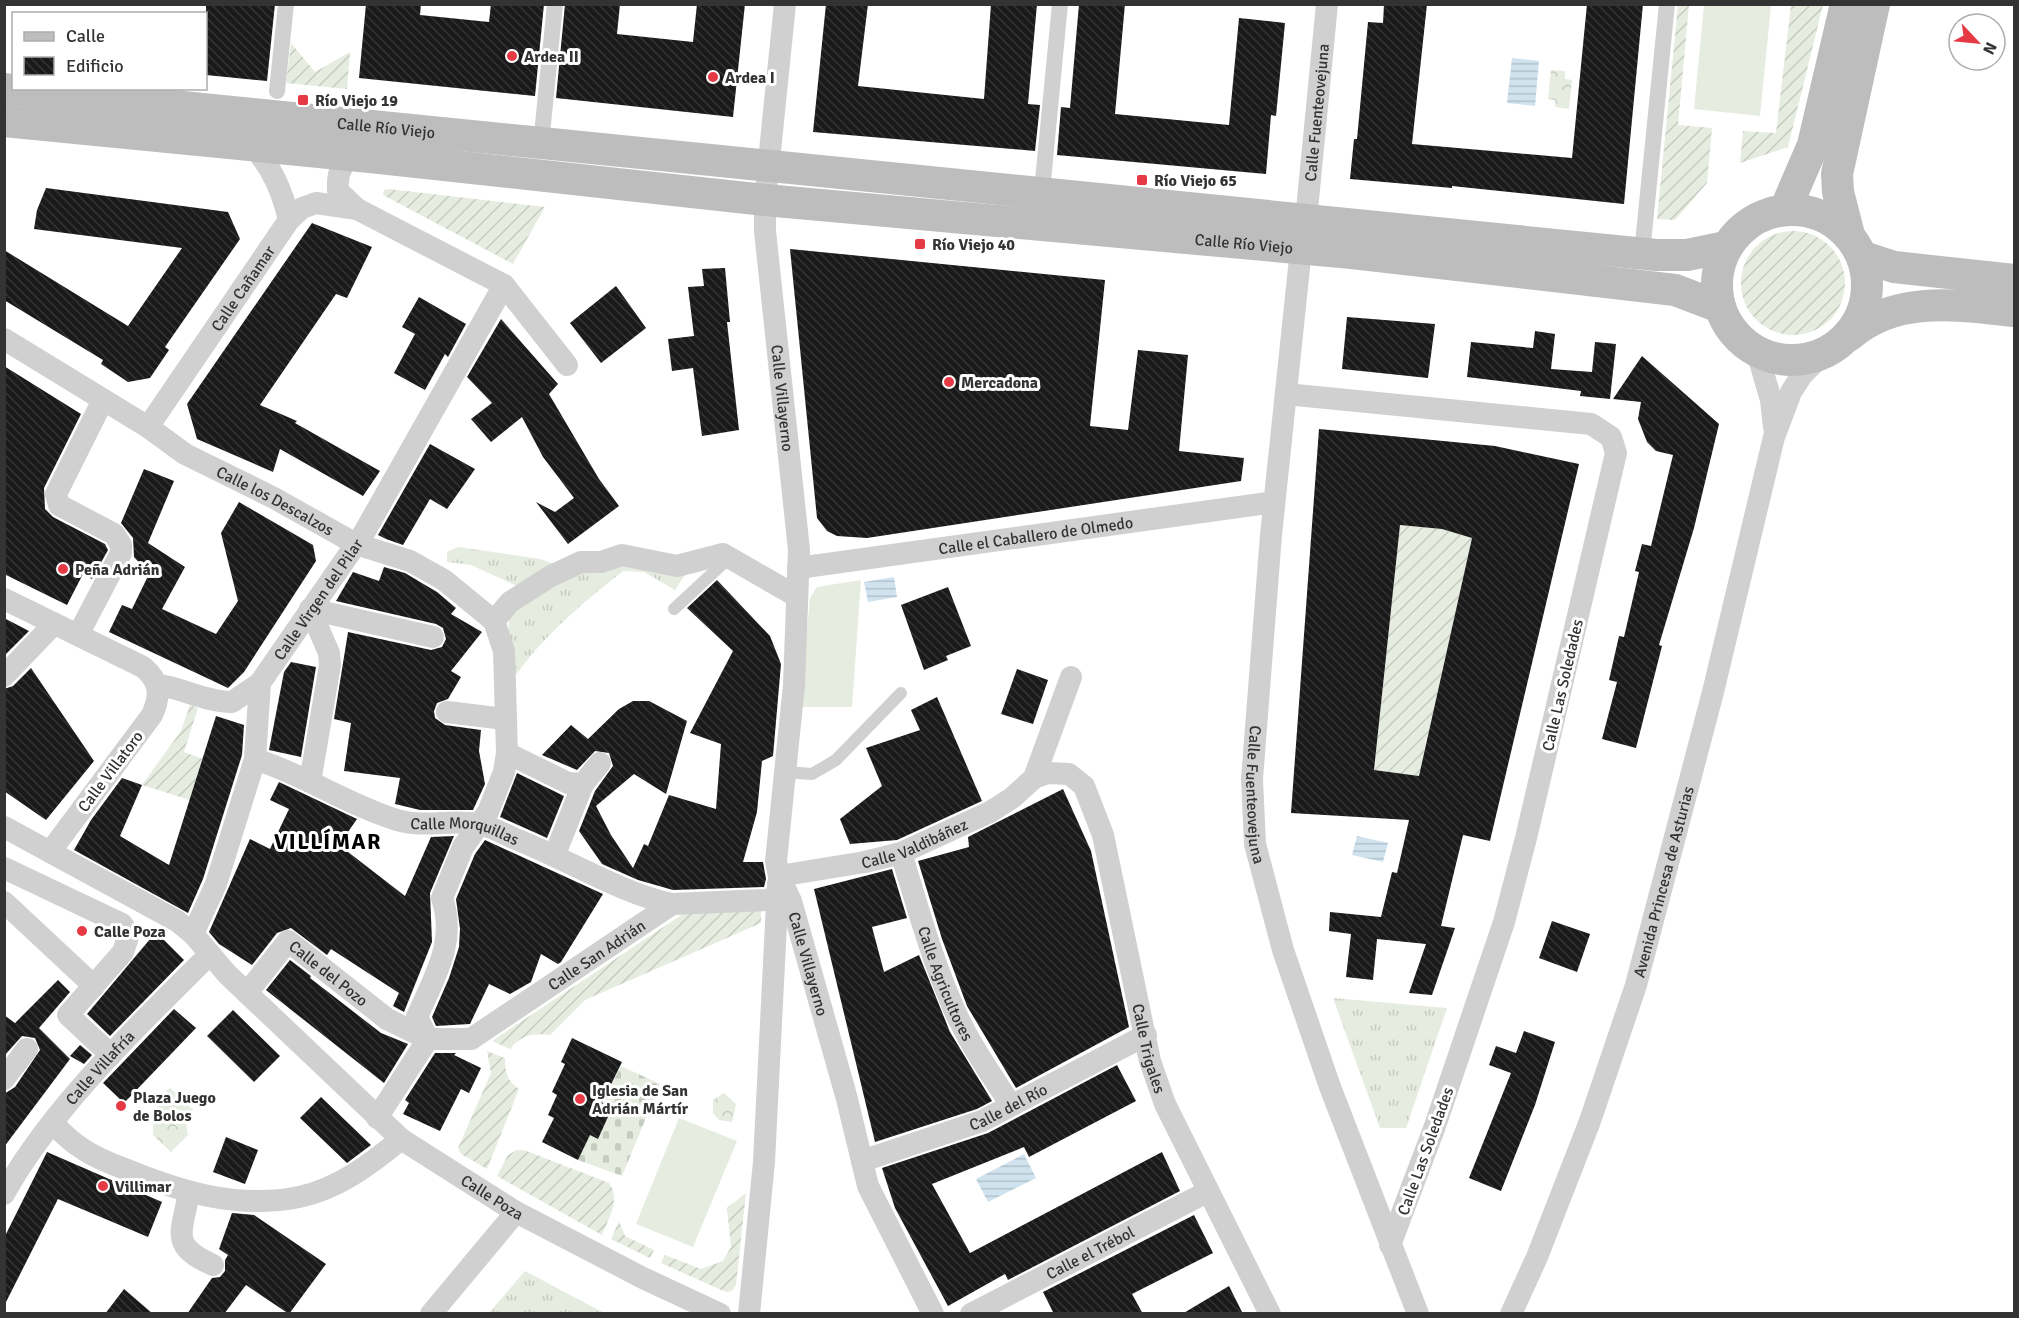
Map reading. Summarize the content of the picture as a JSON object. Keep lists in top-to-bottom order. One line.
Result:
{"streets":{"main road":["Calle Río Viejo"],"street":["Calle Fuenteovejuna","Calle Cañamar","Calle Villayerno","Calle los Descalzos","Calle el Caballero de Olmedo","Calle Virgen del Pilar","Calle Las Soledades","Calle Villatoro","Calle Morquillas","Calle Valdibáñez","Avenida Princesa de Asturias","Calle San Adrián","Calle del Pozo","Calle Agricultores","Calle Trigales","Calle Villafría","Calle del Río","Calle Poza","Calle el Trébol"]},"crossings":[["Calle Fuenteovejuna","Calle Río Viejo"],["Calle Fuenteovejuna","Calle el Caballero de Olmedo"],["Calle Fuenteovejuna","Calle Las Soledades"],["Calle Río Viejo","Calle Cañamar"],["Calle Río Viejo","Calle Villayerno"],["Calle Río Viejo","Calle Virgen del Pilar"],["Calle Río Viejo","Avenida Princesa de Asturias"],["Calle Cañamar","Calle los Descalzos"],["Calle Villayerno","Calle el Caballero de Olmedo"],["Calle Villayerno","Calle Valdibáñez"],["Calle Villayerno","Calle del Río"],["Calle los Descalzos","Calle Virgen del Pilar"],["Calle Villatoro","Calle Poza"],["Calle Morquillas","Calle San Adrián"],["Calle Valdibáñez","Calle Agricultores"],["Calle Valdibáñez","Calle Trigales"],["Calle San Adrián","Calle del Pozo"],["Calle del Pozo","Calle Poza"],["Calle Agricultores","Calle del Río"],["Calle Trigales","Calle del Río"],["Calle Trigales","Calle el Trébol"],["Calle Villafría","Calle Poza"]],"districts":["VILLÍMAR"],"places":{"other":["Ardea II","Ardea I","Mercadona","Peña Adrián","Calle Poza","Iglesia de San Adrián Mártír","Plaza Juego de Bolos","Villimar"],"transit":["Río Viejo 19","Río Viejo 65","Río Viejo 40"]},"legend":["Calle","Edificio"],"north":"bottom right"}
